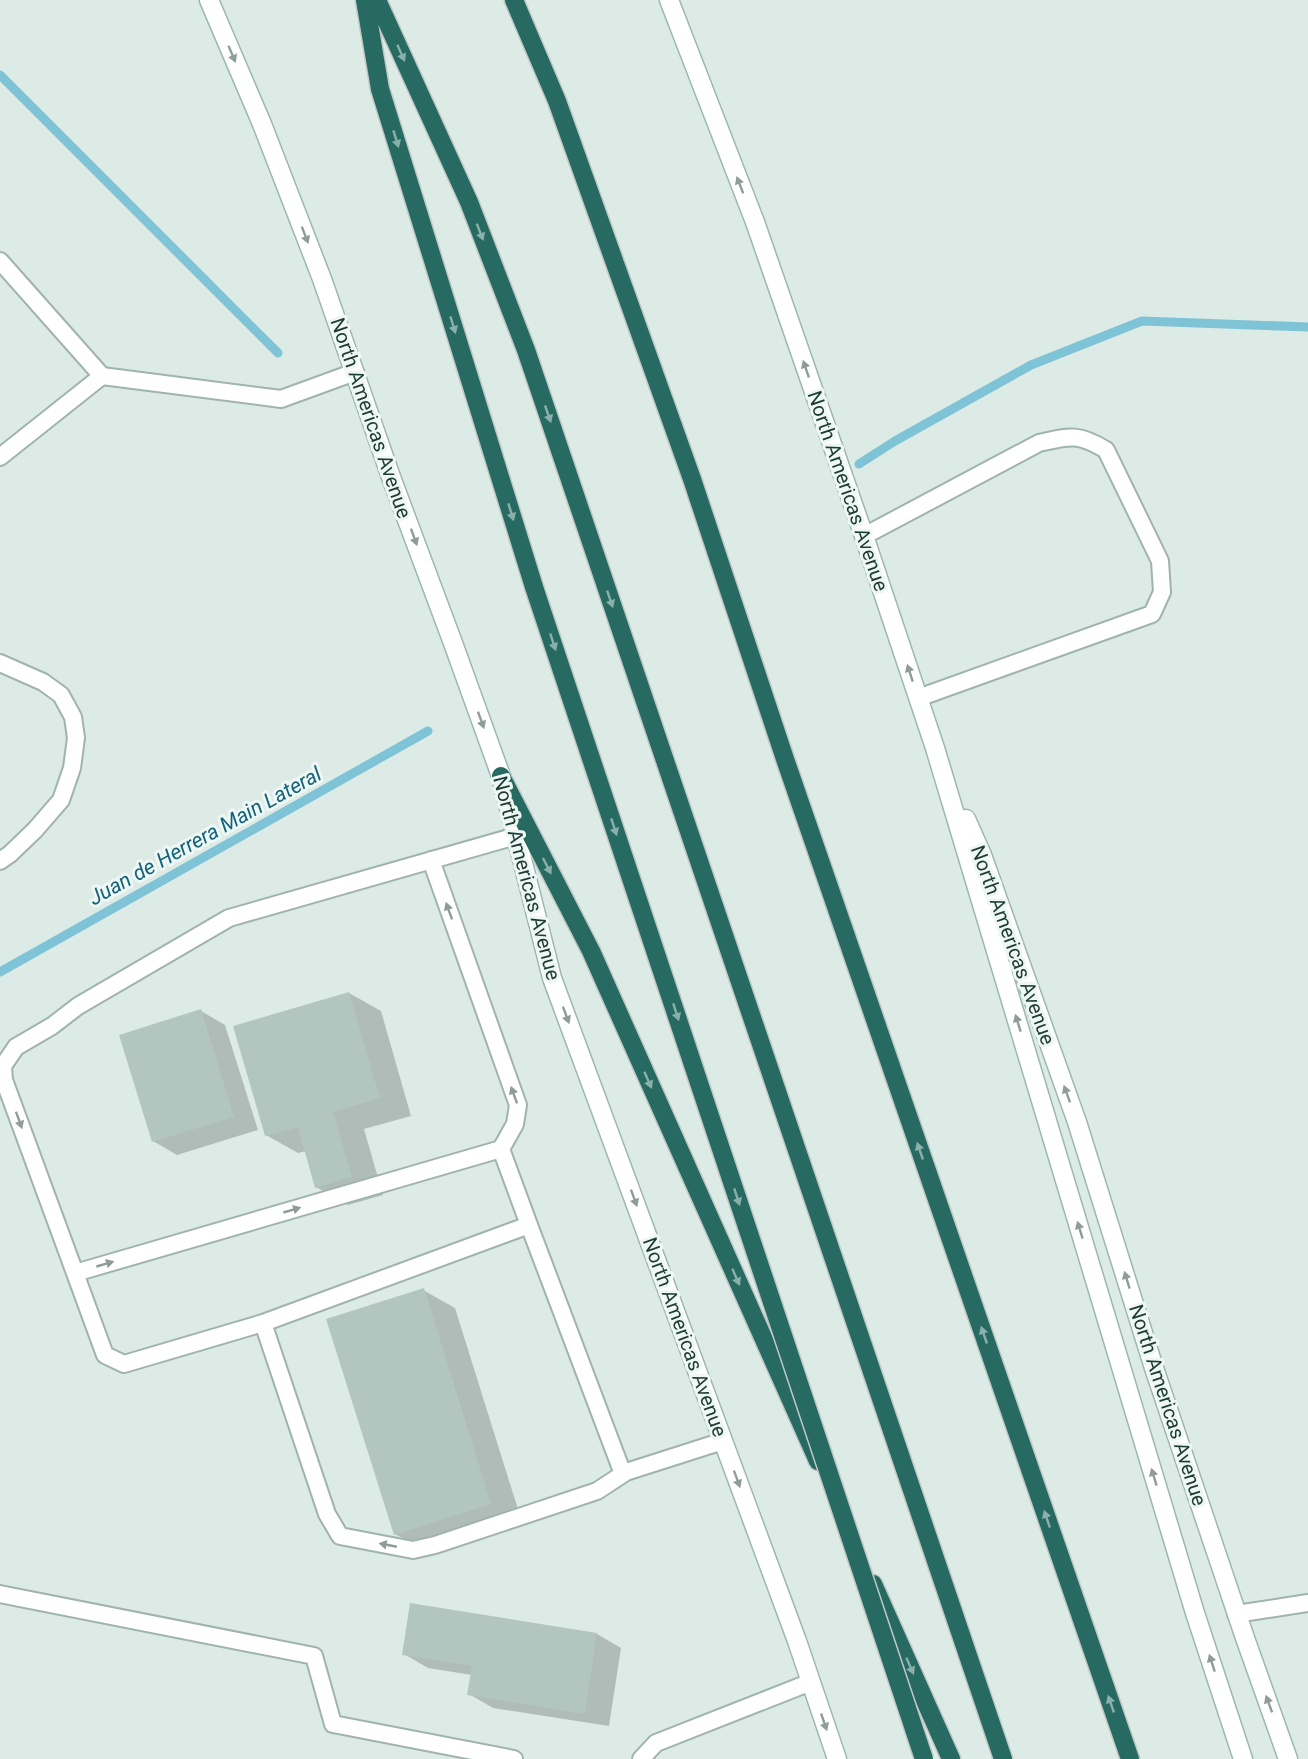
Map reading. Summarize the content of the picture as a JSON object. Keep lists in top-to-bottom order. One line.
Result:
{"streets":{"main road":["North Americas Avenue"]},"water":["Juan de Herrera Main Lateral"]}
